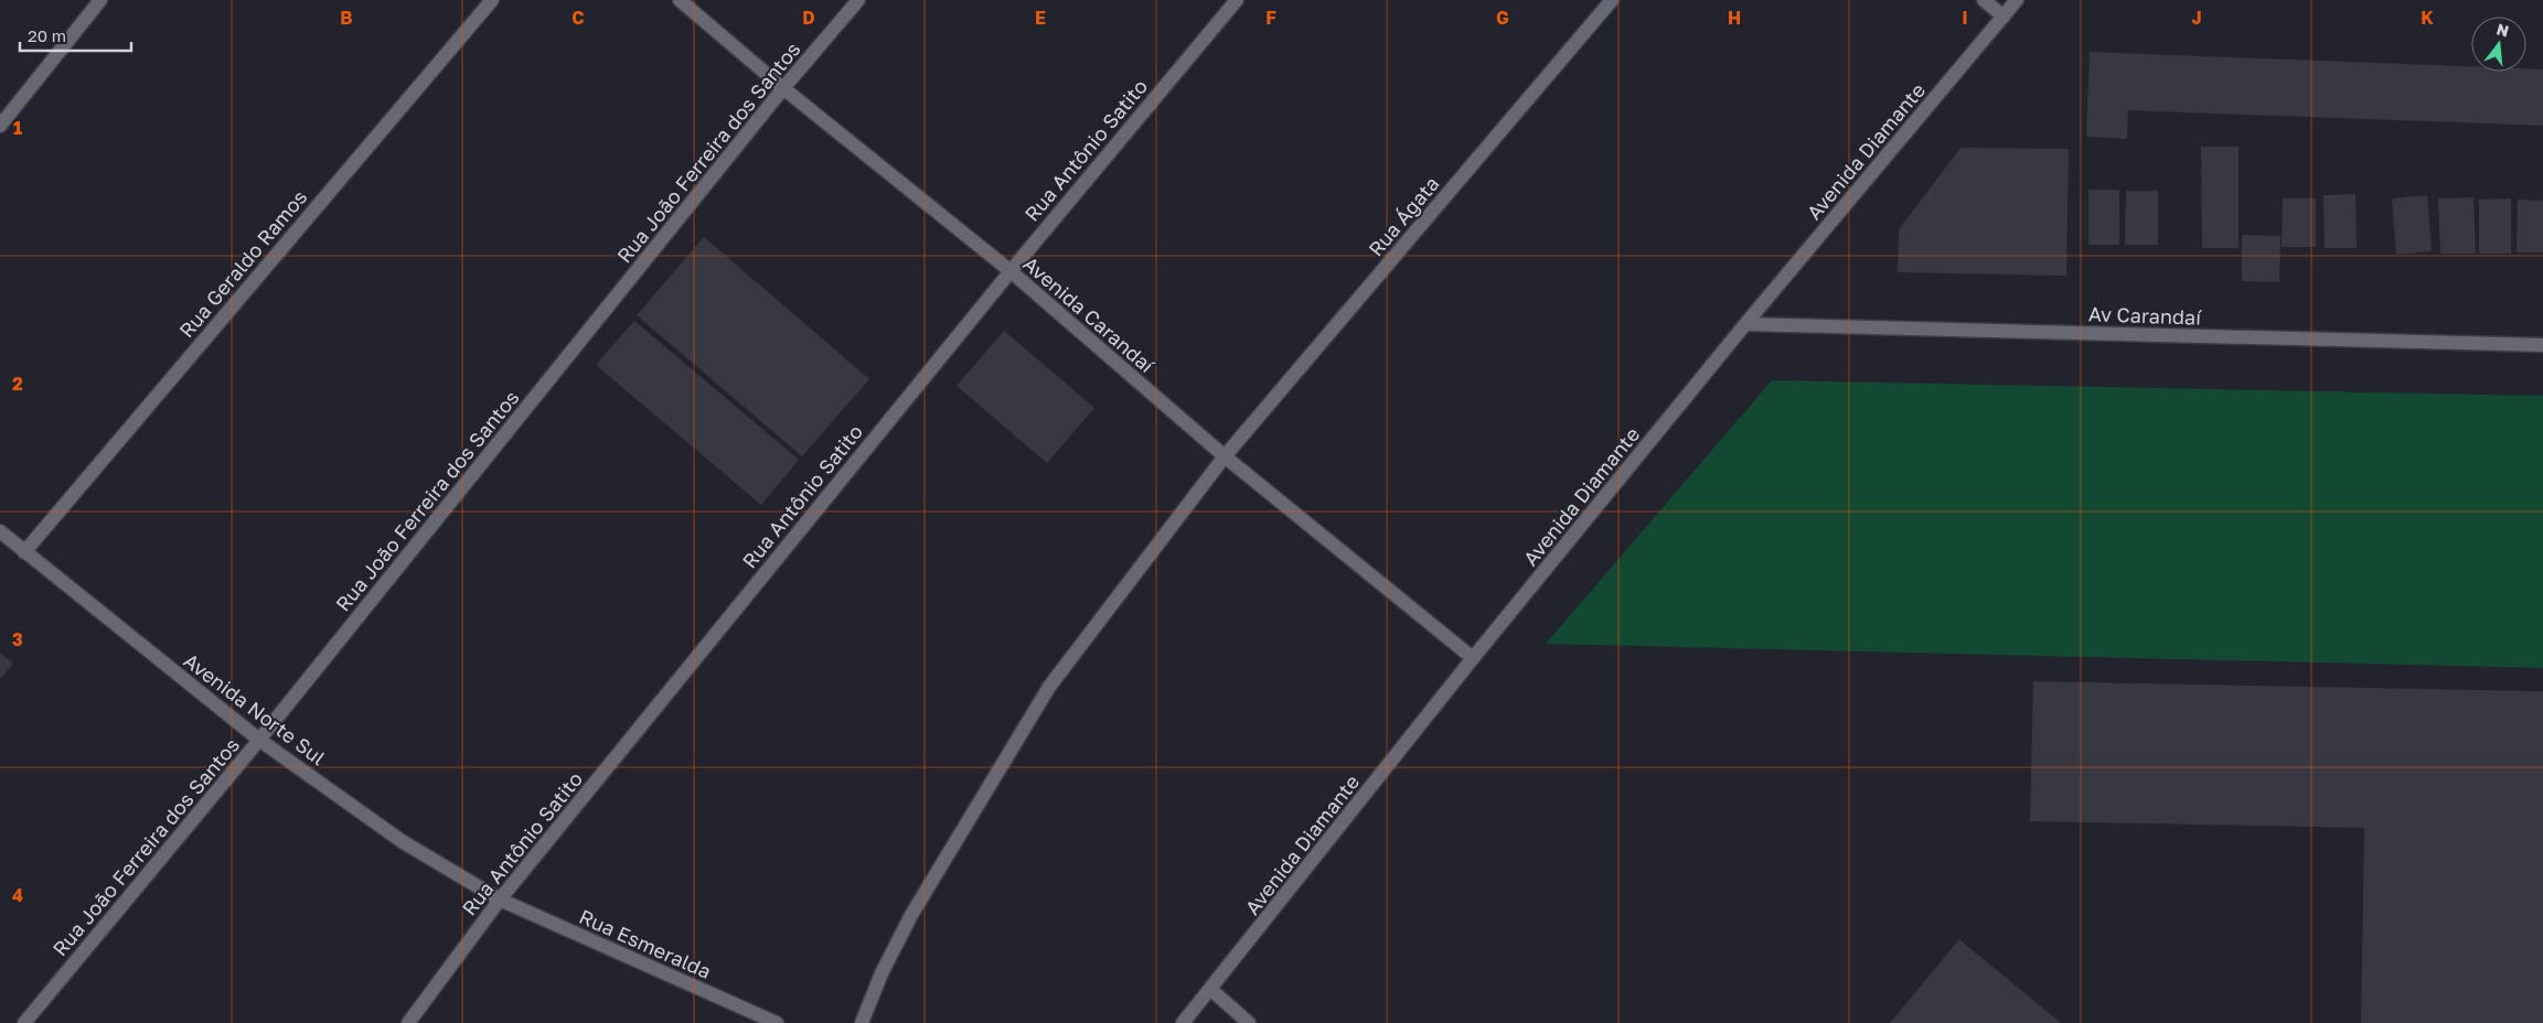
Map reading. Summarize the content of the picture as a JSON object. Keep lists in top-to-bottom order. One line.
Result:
{"streets":{"street":["Rua Antônio Satito","Avenida Diamante","Rua João Ferreira dos Santos","Rua Ágata","Rua Geraldo Ramos","Avenida Carandaí","Av Carandaí","Avenida Norte Sul","Rua Esmeralda"]},"crossings":[["Rua Antônio Satito","Avenida Carandaí"],["Rua Antônio Satito","Avenida Norte Sul"],["Rua Antônio Satito","Rua Esmeralda"],["Avenida Diamante","Avenida Carandaí"],["Avenida Diamante","Av Carandaí"],["Rua João Ferreira dos Santos","Avenida Carandaí"],["Rua João Ferreira dos Santos","Avenida Norte Sul"],["Rua Ágata","Avenida Carandaí"],["Rua Geraldo Ramos","Avenida Norte Sul"],["Avenida Norte Sul","Rua Esmeralda"]],"scale_bar":"20 m","north":"top","grid":{"columns":["B","C","D","E","F","G","H","I","J","K"],"rows":["1","2","3","4"]}}
